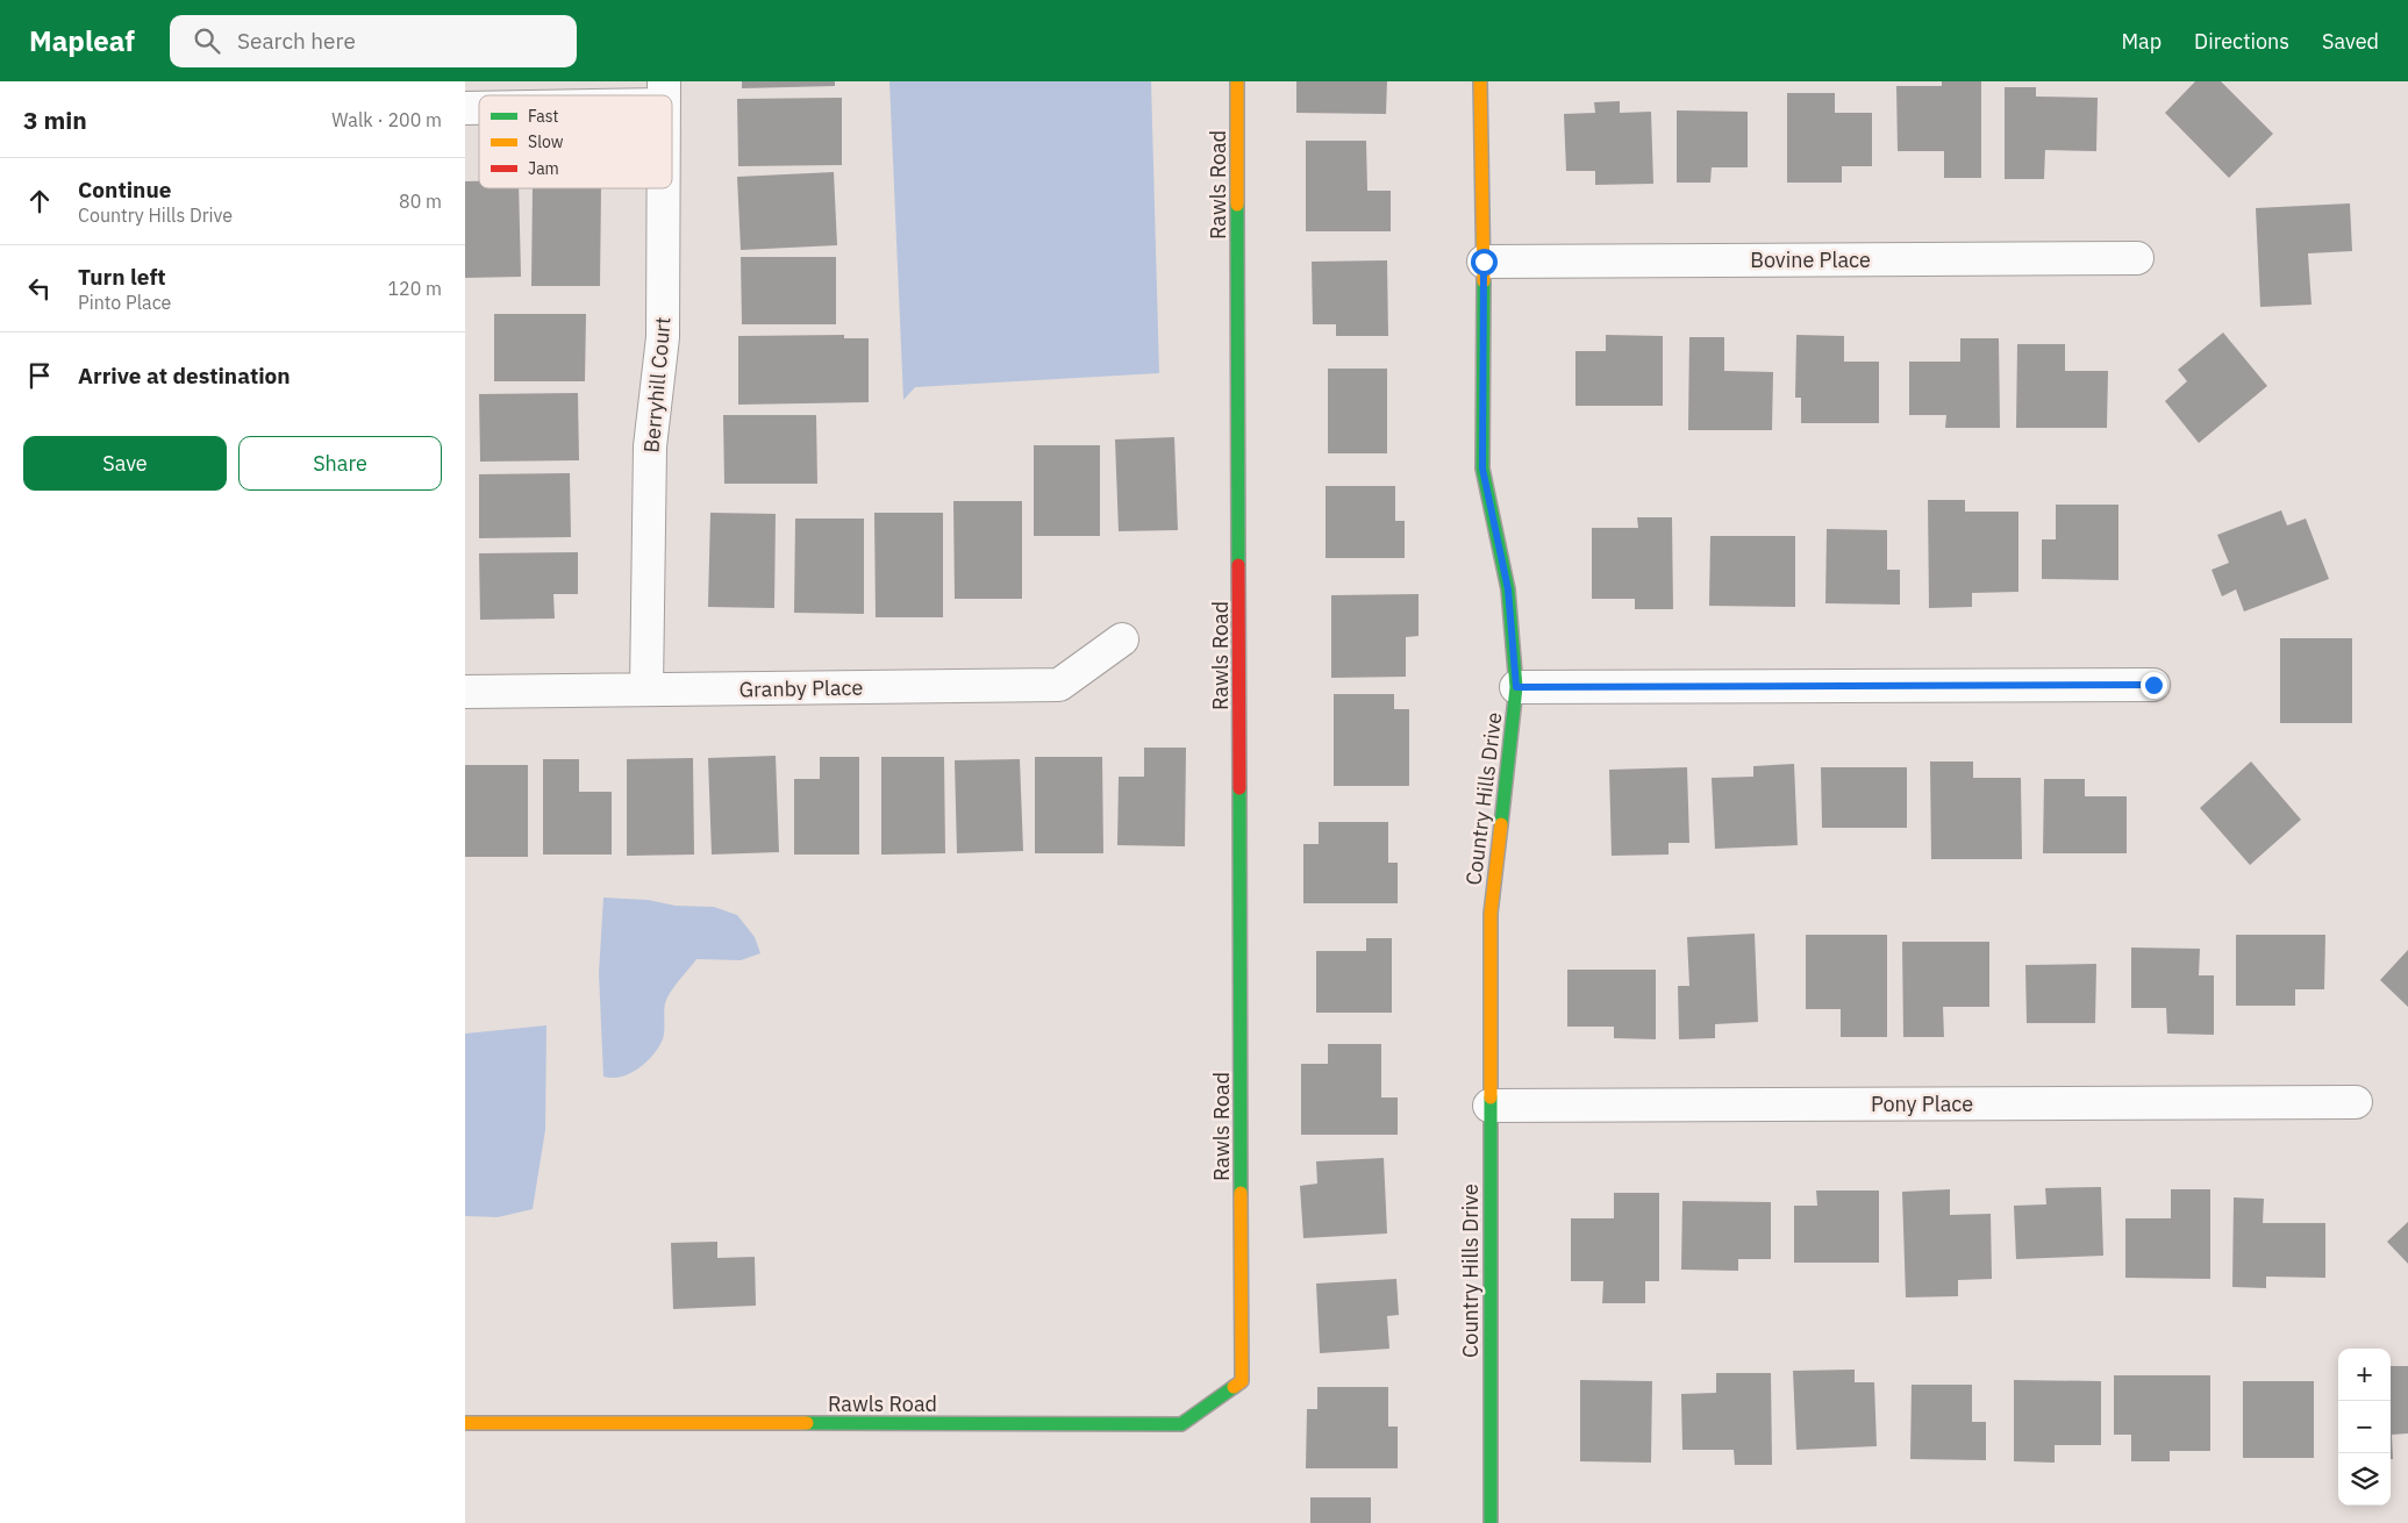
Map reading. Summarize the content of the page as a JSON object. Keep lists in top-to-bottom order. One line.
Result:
{"streets":{"street":["Rawls Road","Bovine Place","Berryhill Court","Granby Place","Country Hills Drive","Pony Place"]},"crossings":[["Bovine Place","Country Hills Drive"],["Berryhill Court","Granby Place"],["Country Hills Drive","Pony Place"]],"legend":["Fast","Slow","Jam"],"page":{"header":"Mapleaf","search":"Search here","nav":["Map","Directions","Saved"],"heading":["3 min","Walk · 200 m"],"list":[["Continue","Country Hills Drive","80 m"],["Turn left","Pinto Place","120 m"],"Arrive at destination"],"buttons":["Save","Share"],"map_buttons":["+","−"]}}
